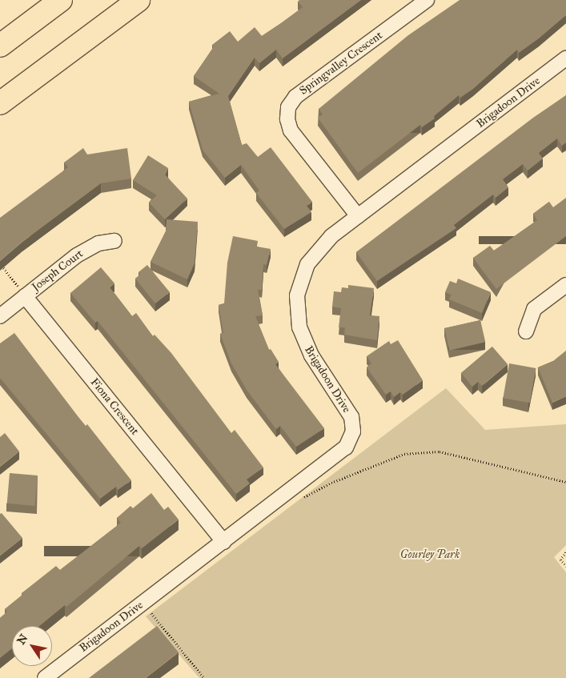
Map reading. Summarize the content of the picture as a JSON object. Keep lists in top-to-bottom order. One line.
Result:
{"streets":{"street":["Springvalley Crescent","Brigadoon Drive","Joseph Court","Fiona Crescent"]},"crossings":[["Springvalley Crescent","Brigadoon Drive"],["Brigadoon Drive","Fiona Crescent"],["Joseph Court","Fiona Crescent"]],"parks":["Gourley Park"],"north":"top left"}
